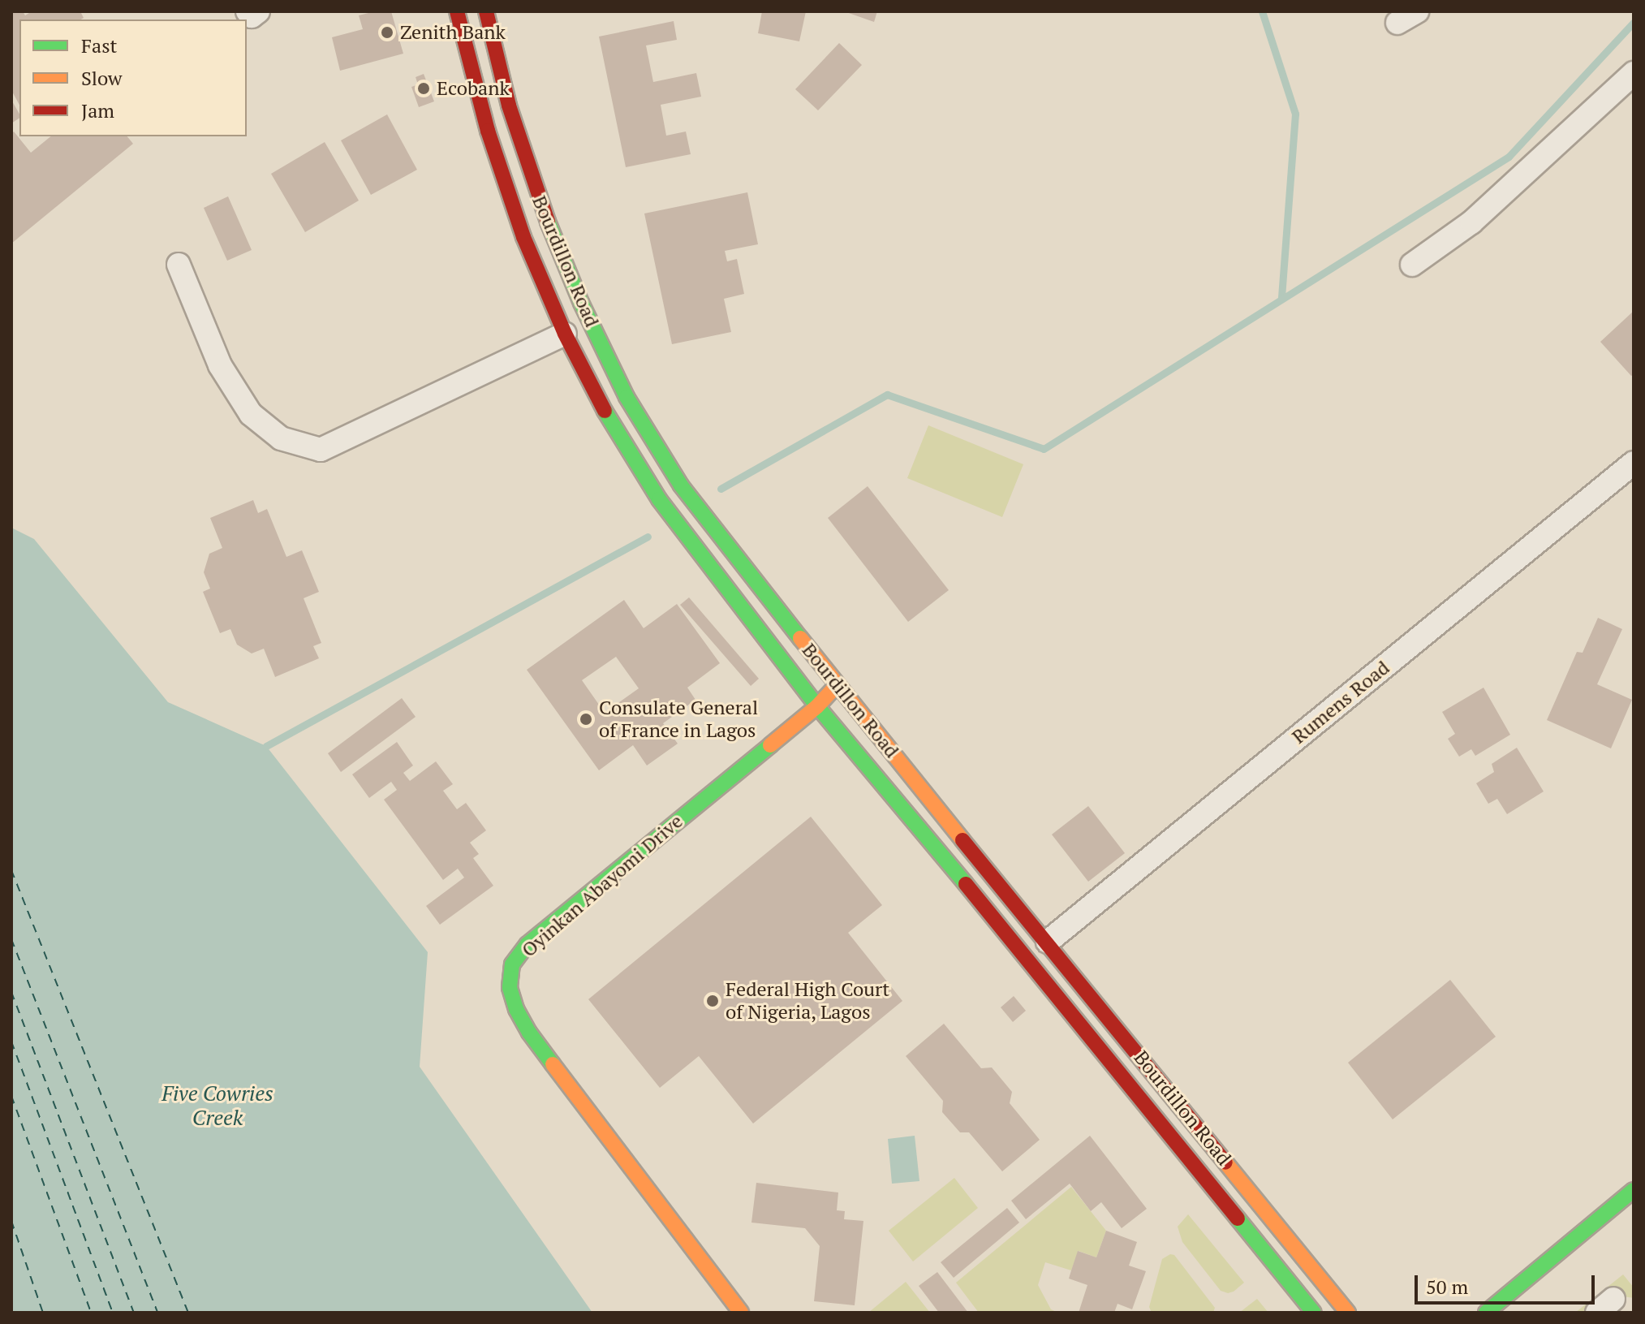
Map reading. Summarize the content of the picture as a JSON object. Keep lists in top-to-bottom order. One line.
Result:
{"streets":{"main road":["Bourdillon Road","Oyinkan Abayomi Drive"],"street":["Rumens Road"]},"crossings":[["Bourdillon Road","Rumens Road"],["Bourdillon Road","Oyinkan Abayomi Drive"]],"water":["Five Cowries Creek"],"places":["Zenith Bank","Ecobank","Consulate General of France in Lagos","Federal High Court of Nigeria, Lagos"],"legend":["Fast","Slow","Jam"],"scale_bar":"50 m"}
